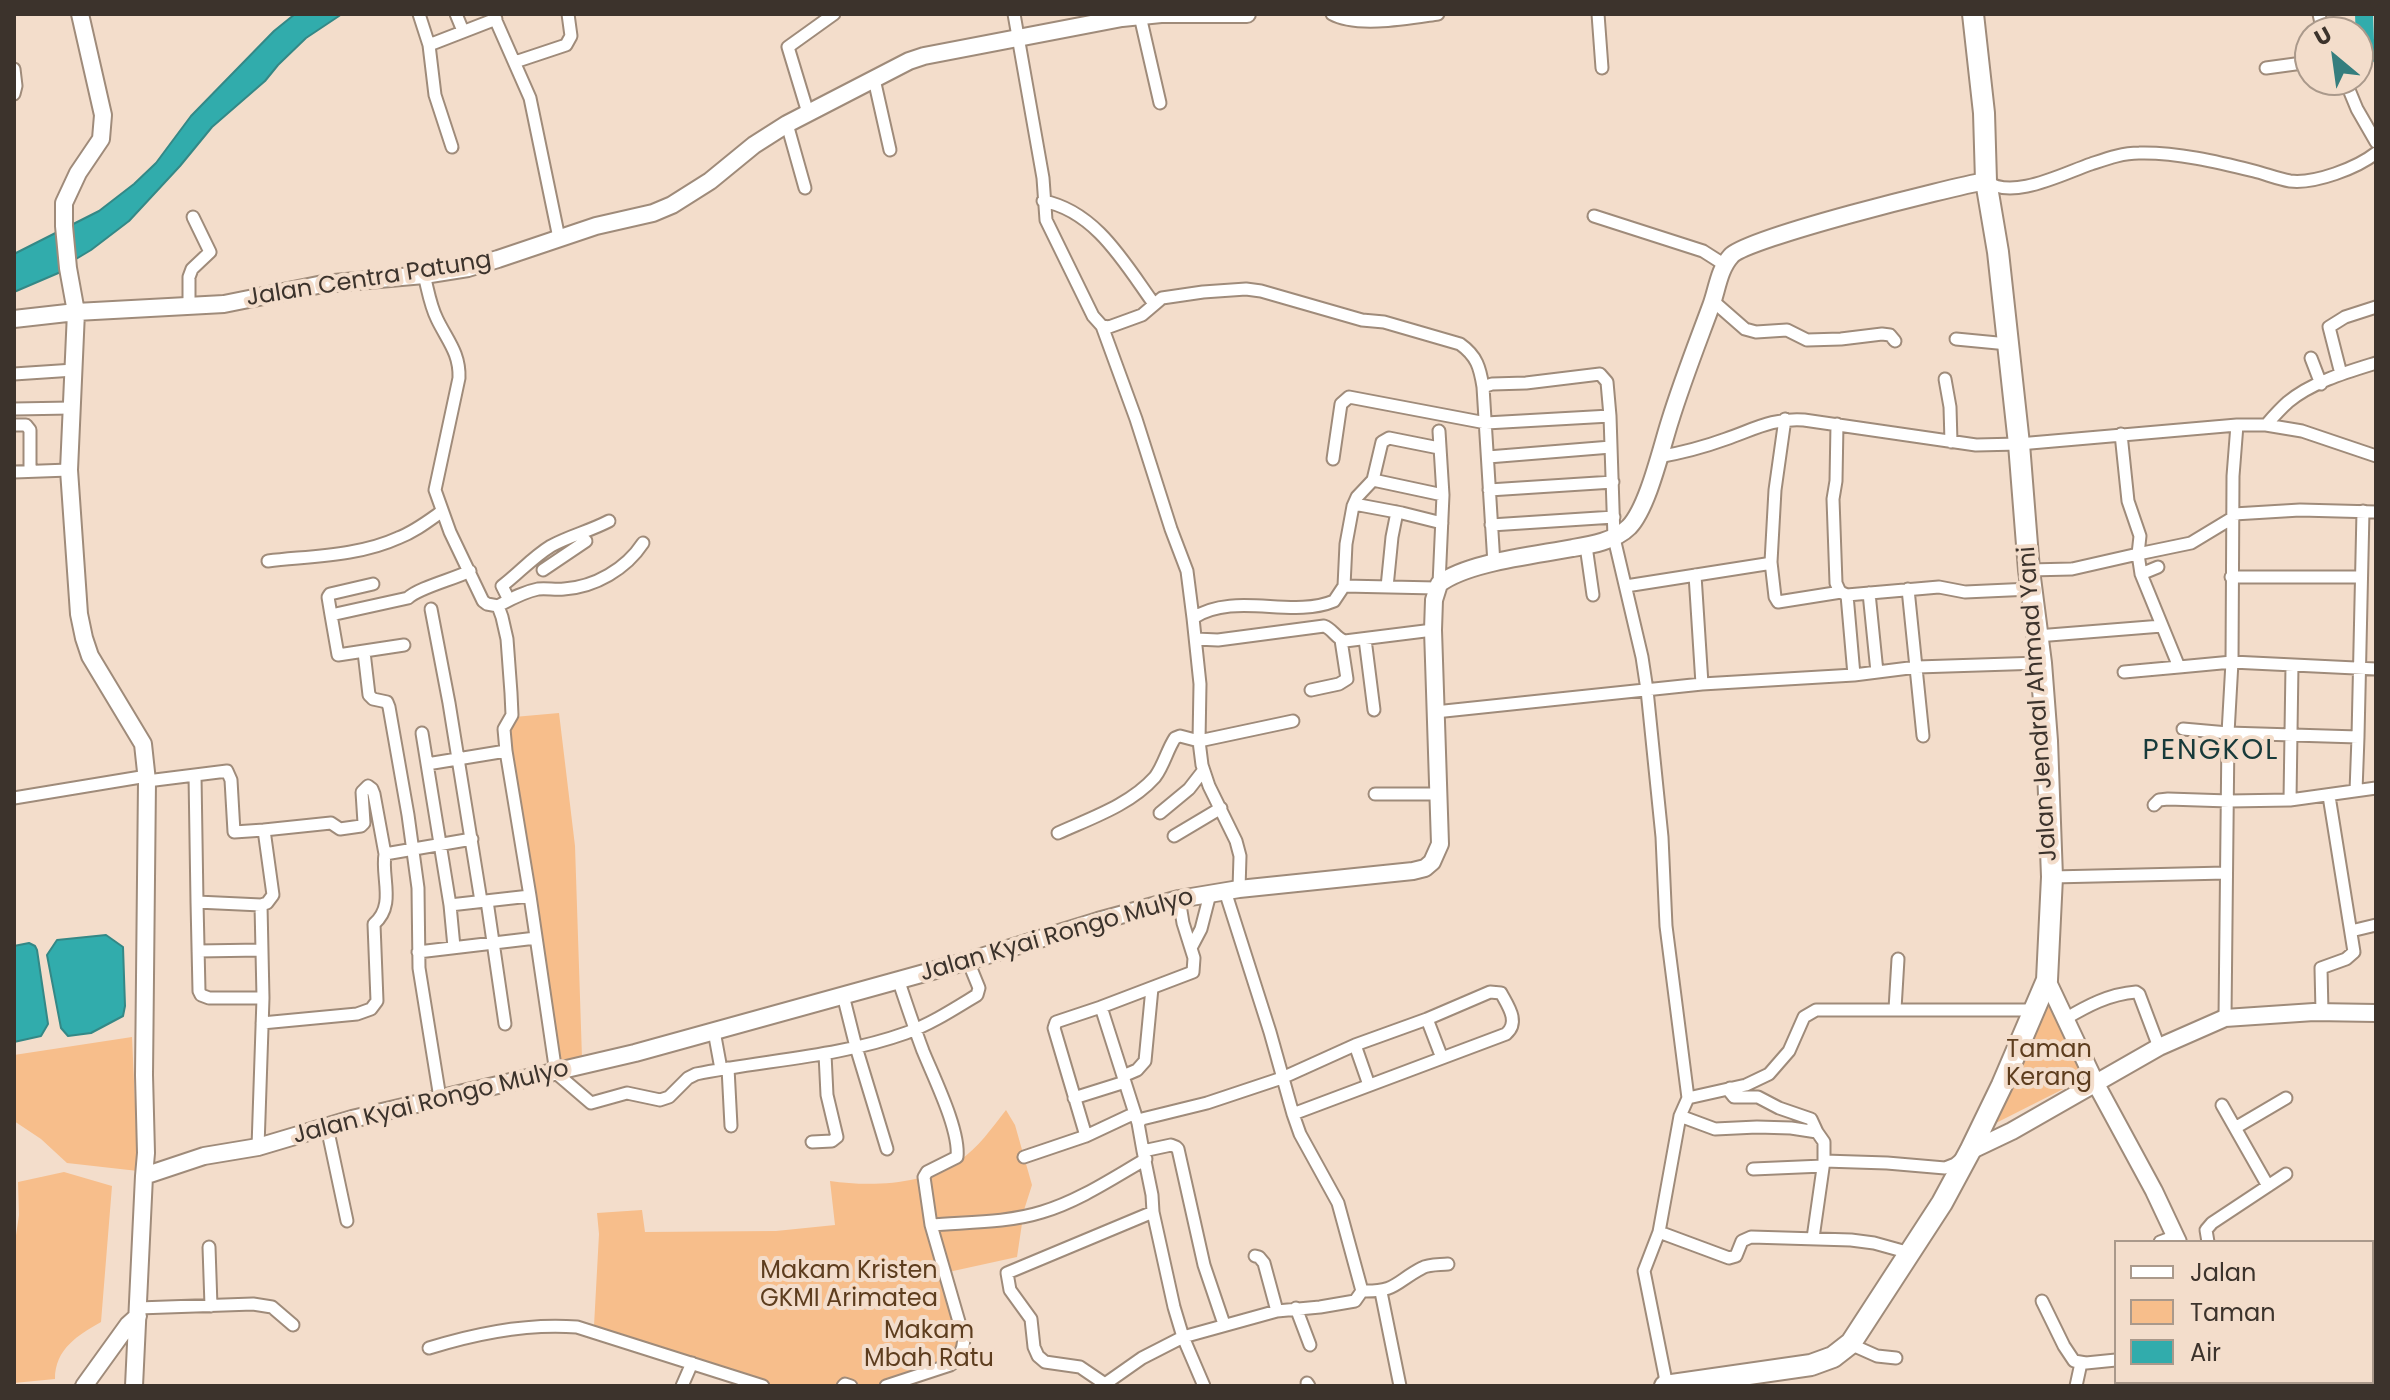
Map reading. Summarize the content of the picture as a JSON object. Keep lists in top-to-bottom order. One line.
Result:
{"streets":{"highway":["Jalan Jendral Ahmad Yani"],"street":["Jalan Centra Patung","Jalan Kyai Rongo Mulyo"]},"districts":["PENGKOL"],"parks":["Taman Kerang","Makam Kristen GKMI Arimatea","Makam Mbah Ratu"],"legend":["Jalan","Taman","Air"],"north":"top left"}
